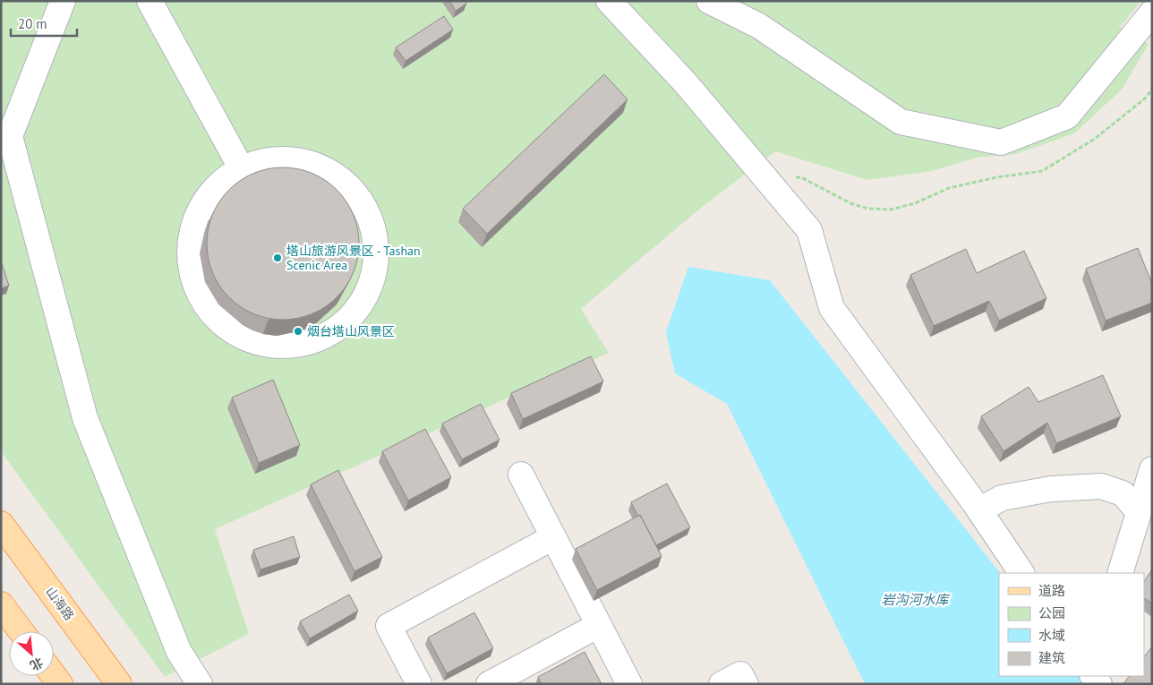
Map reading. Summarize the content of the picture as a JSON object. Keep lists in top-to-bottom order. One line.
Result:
{"streets":{"main road":["山海路"]},"water":["岩沟河水库"],"places":["塔山旅游风景区 - Tashan Scenic Area","烟台塔山风景区"],"legend":["道路","公园","水域","建筑"],"scale_bar":"20 m","north":"bottom right"}
